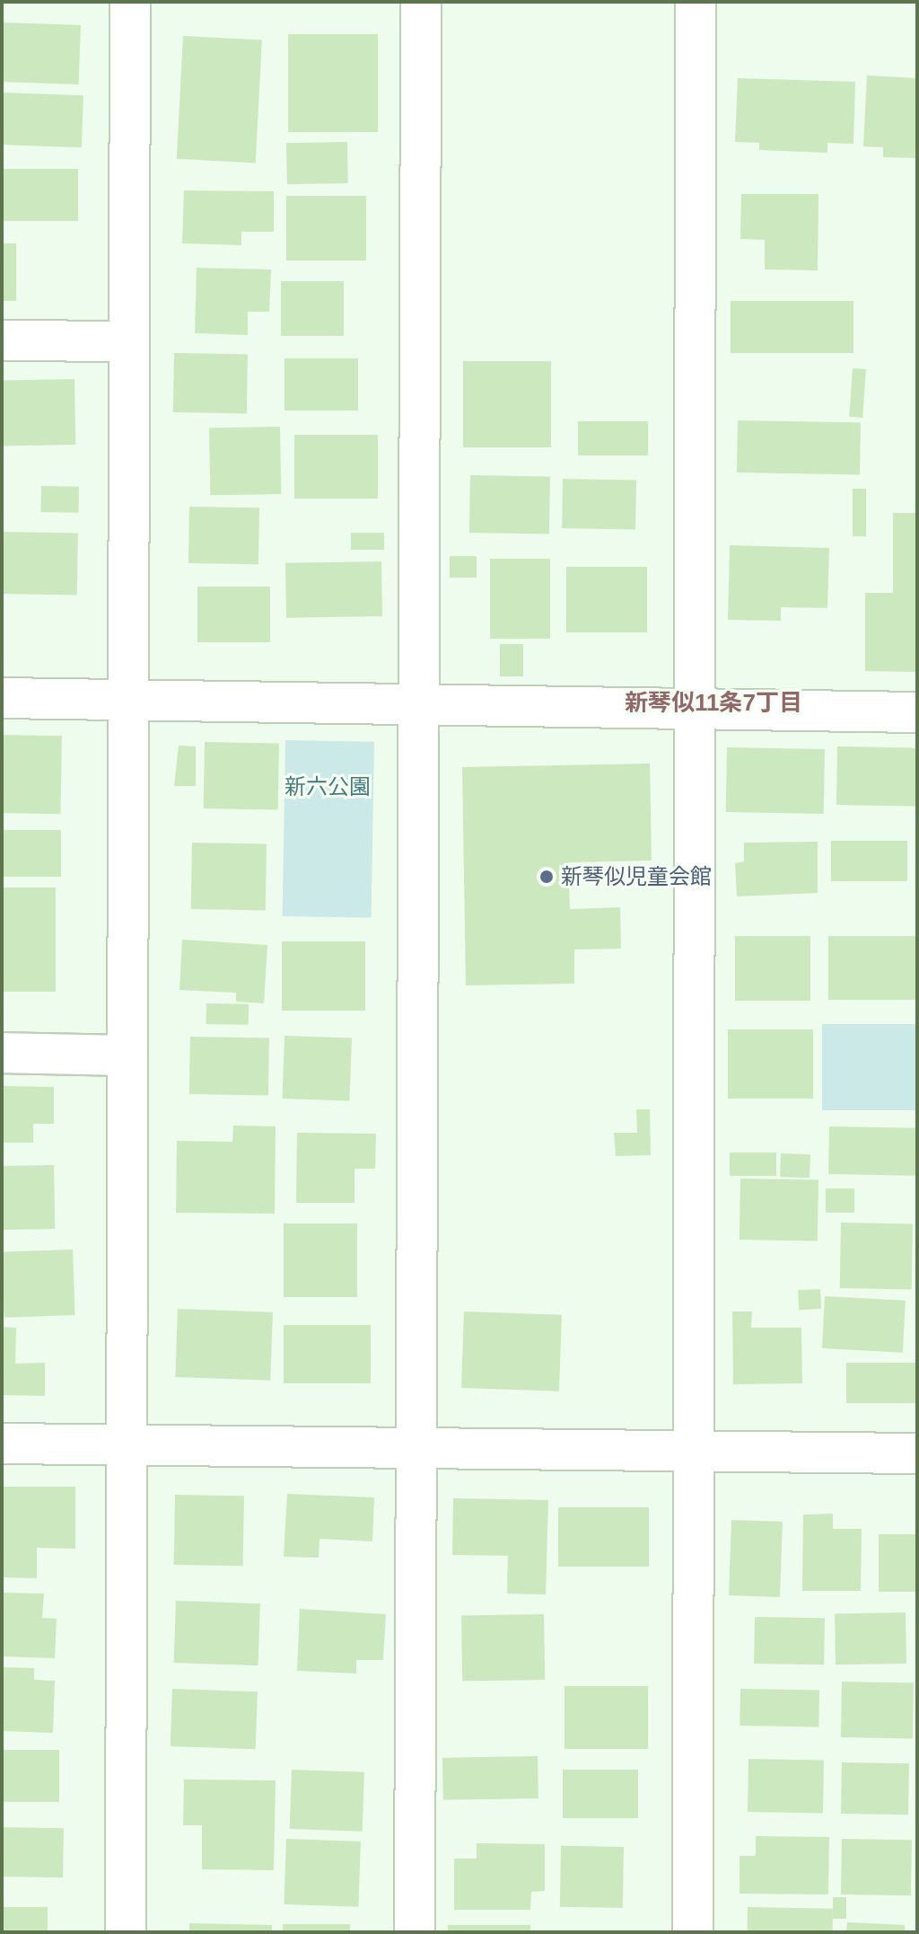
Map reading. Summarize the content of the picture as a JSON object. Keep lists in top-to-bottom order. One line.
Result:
{"districts":["新琴似11条7丁目"],"parks":["新六公園"],"places":["新琴似児童会館"]}
